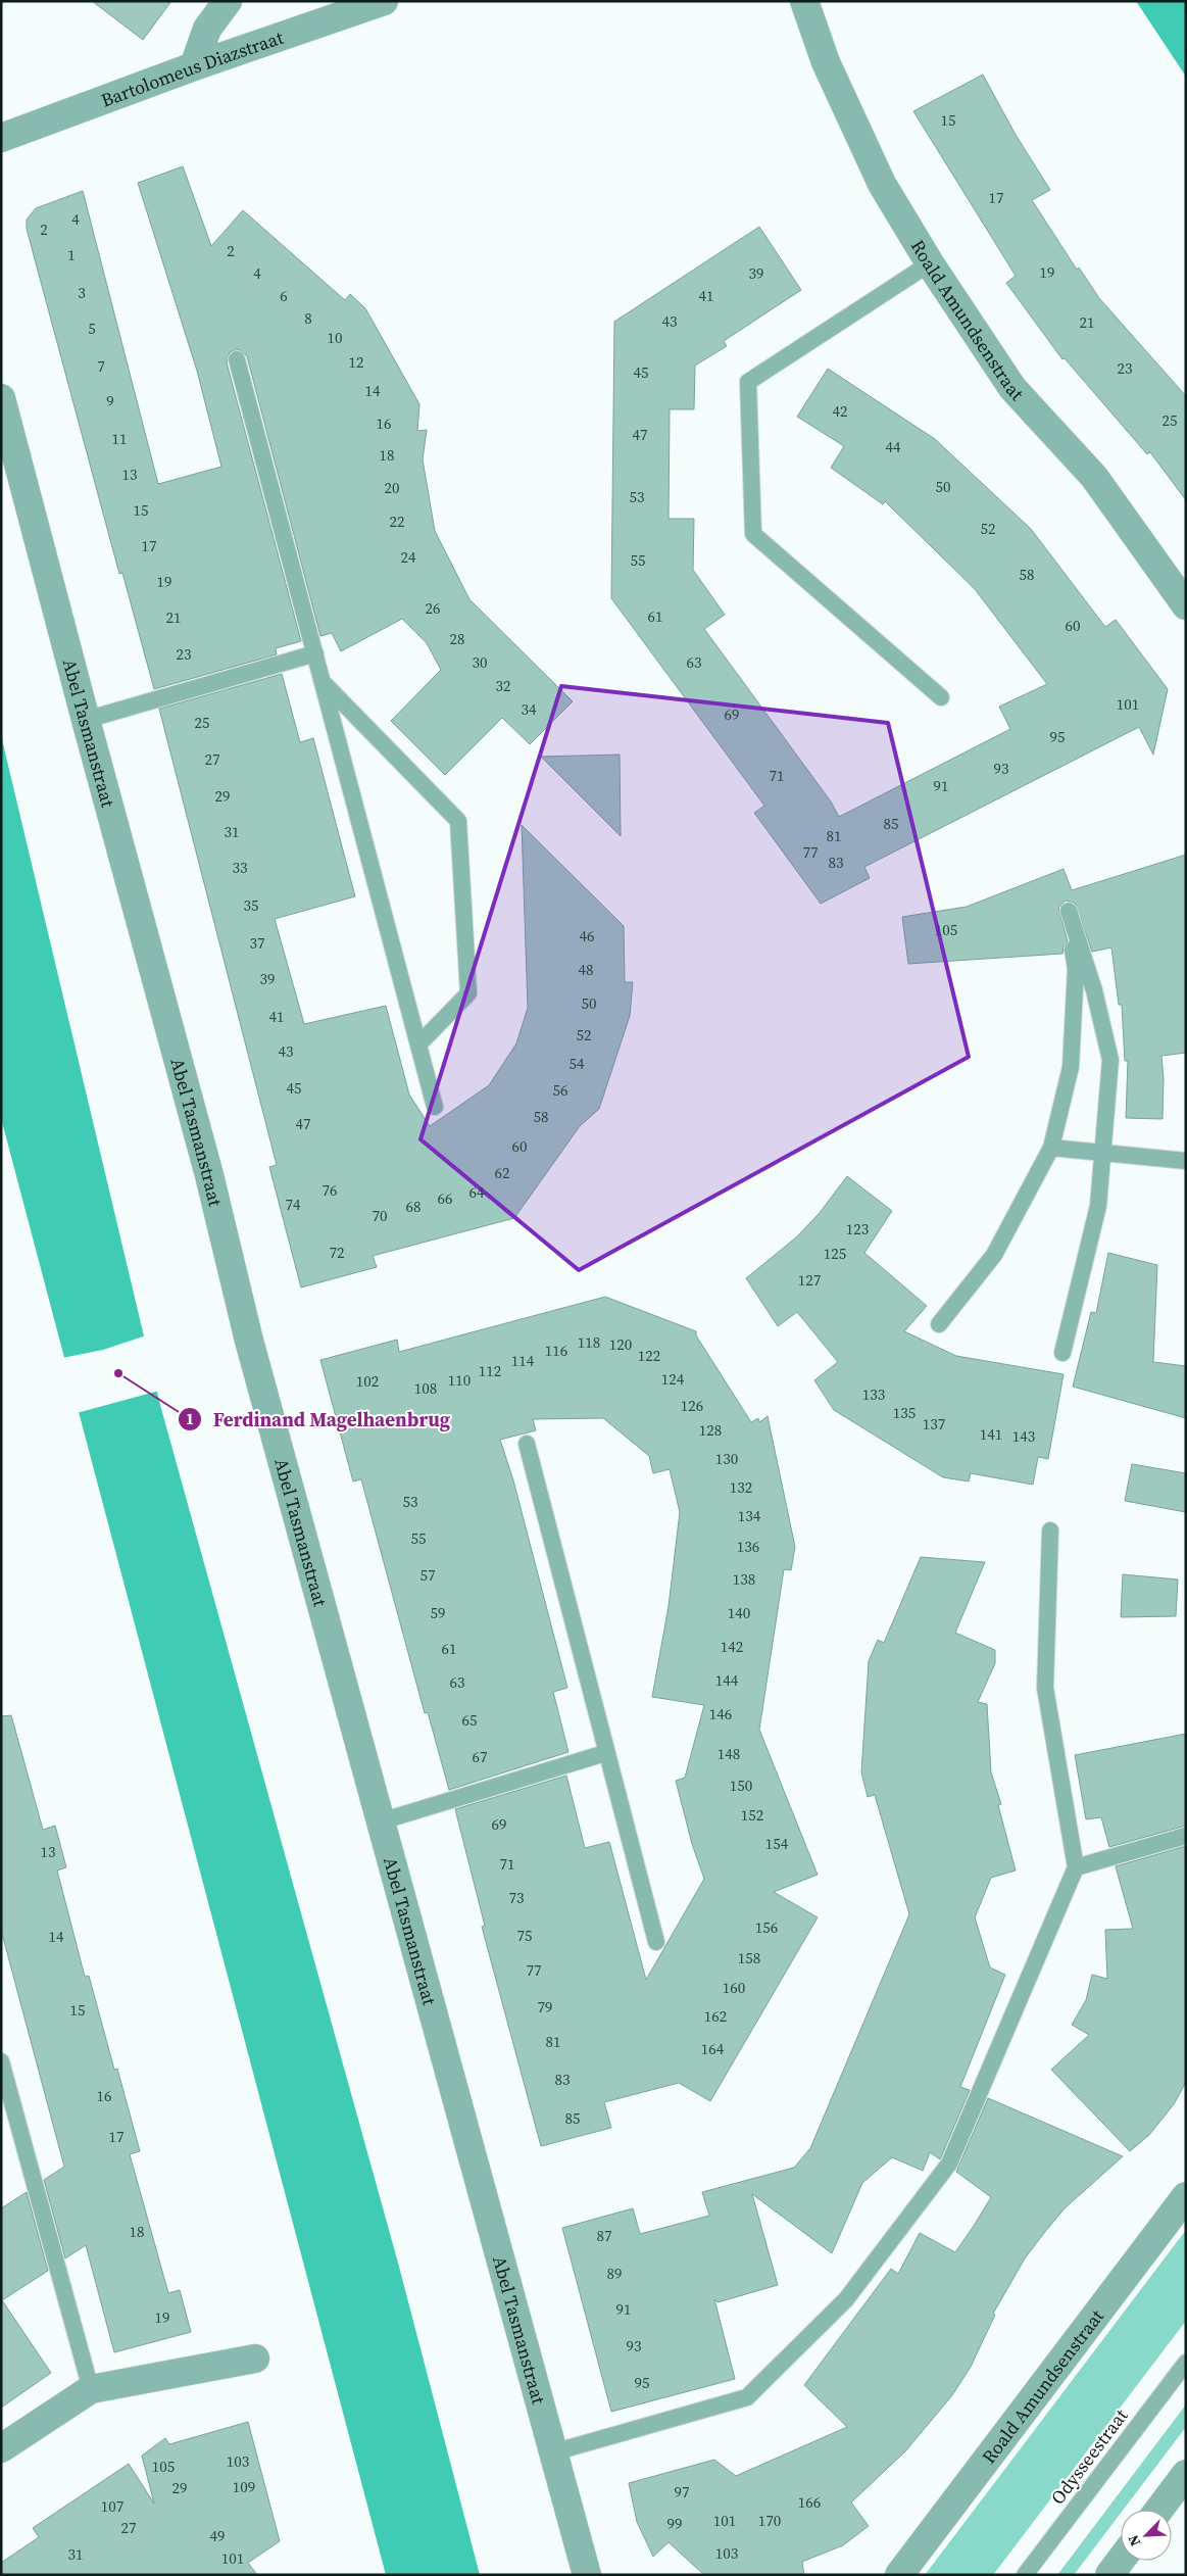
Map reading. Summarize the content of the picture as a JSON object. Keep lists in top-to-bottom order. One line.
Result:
{"streets":{"street":["Bartolomeus Diazstraat","Roald Amundsenstraat","Abel Tasmanstraat"],"lane":["Odysseestraat"]},"places":["Ferdinand Magelhaenbrug"],"house_numbers":["15","17","4","2","2","1","19","4","39","3","6","41","8","43","21","5","10","12","7","23","45","14","9","42","25","16","47","11","44","18","13","50","20","53","15","22","52","17","24","55","58","19","26","61","21","60","28","23","30","63","32","101","34","69","25","95","27","93","71","91","29","85","31","81","77","83","33","35","105","46","37","48","39","50","41","52","43","54","45","56","58","47","60","62","76","64","66","74","68","70","123","72","125","127","118","120","116","122","114","112","124","110","102","108","133","126","135","137","128","141","143","130","132","53","134","55","136","57","138","59","140","142","61","144","63","146","65","148","67","150","152","69","154","13","71","73","156","75","14","158","77","160","79","15","162","81","164","83","16","85","17","18","87","89","91","19","93","95","103","105","109","29","97","166","107","101","170","99","27","49","103","31","101"],"north":"bottom left"}
